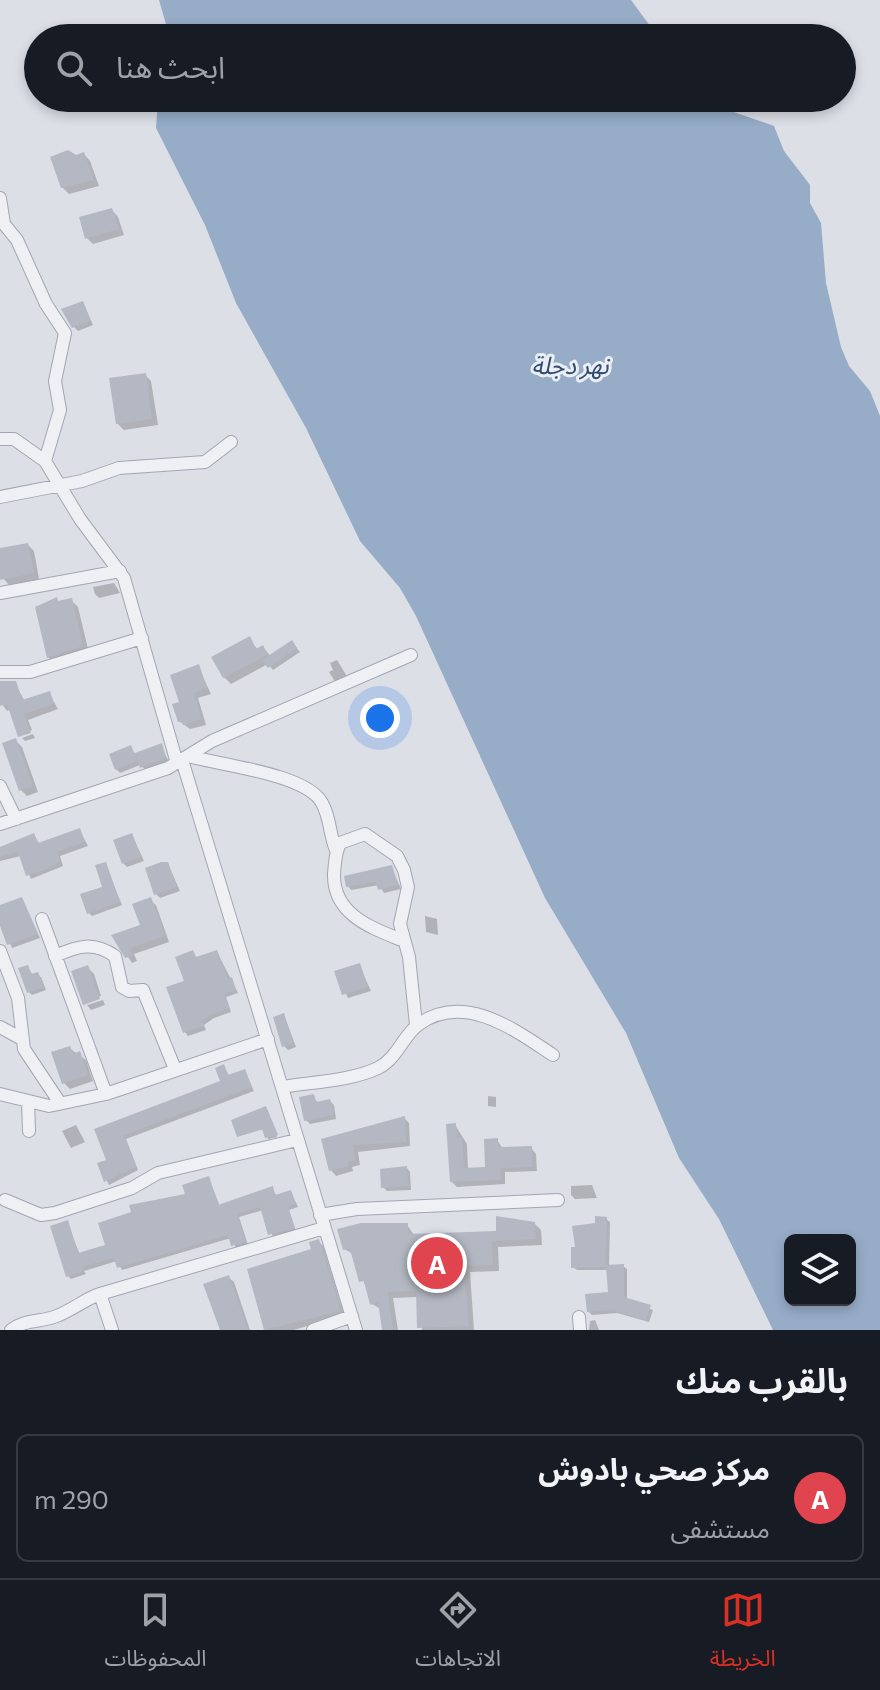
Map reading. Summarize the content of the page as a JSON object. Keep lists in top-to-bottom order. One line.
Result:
{"water":["نهر دجلة"],"page":{"search":"ابحث هنا","pins":"A","heading":"بالقرب منك","list":[{"mark":"A","name":"مركز صحي بادوش","note":"مستشفى","value":"290 m"}],"nav":["الخريطة","الاتجاهات","المحفوظات"]}}
